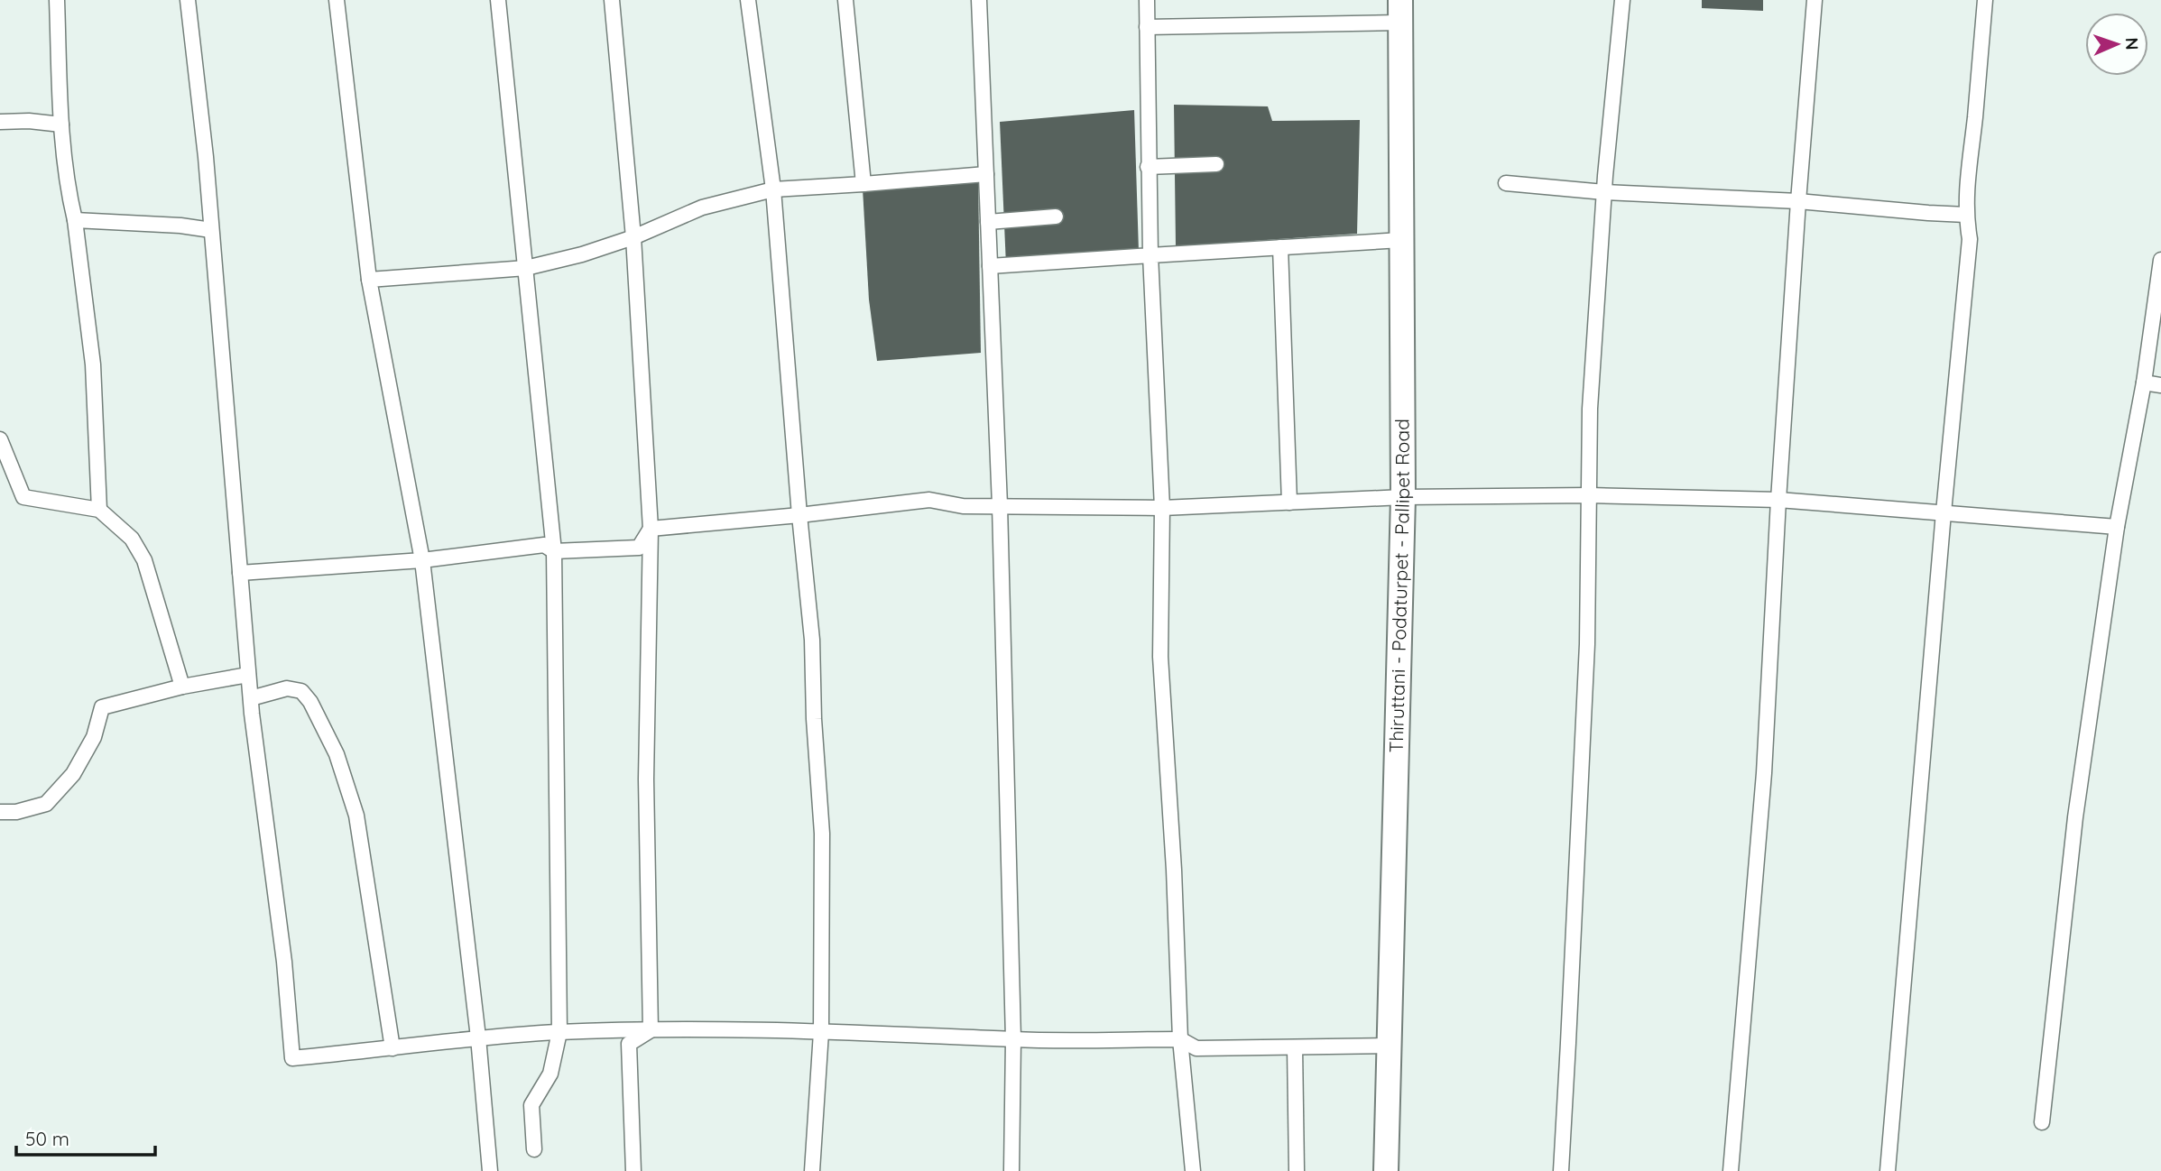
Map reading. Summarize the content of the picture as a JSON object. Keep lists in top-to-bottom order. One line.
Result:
{"streets":{"main road":["Thiruttani - Podaturpet - Pallipet Road"]},"scale_bar":"50 m","north":"right"}
